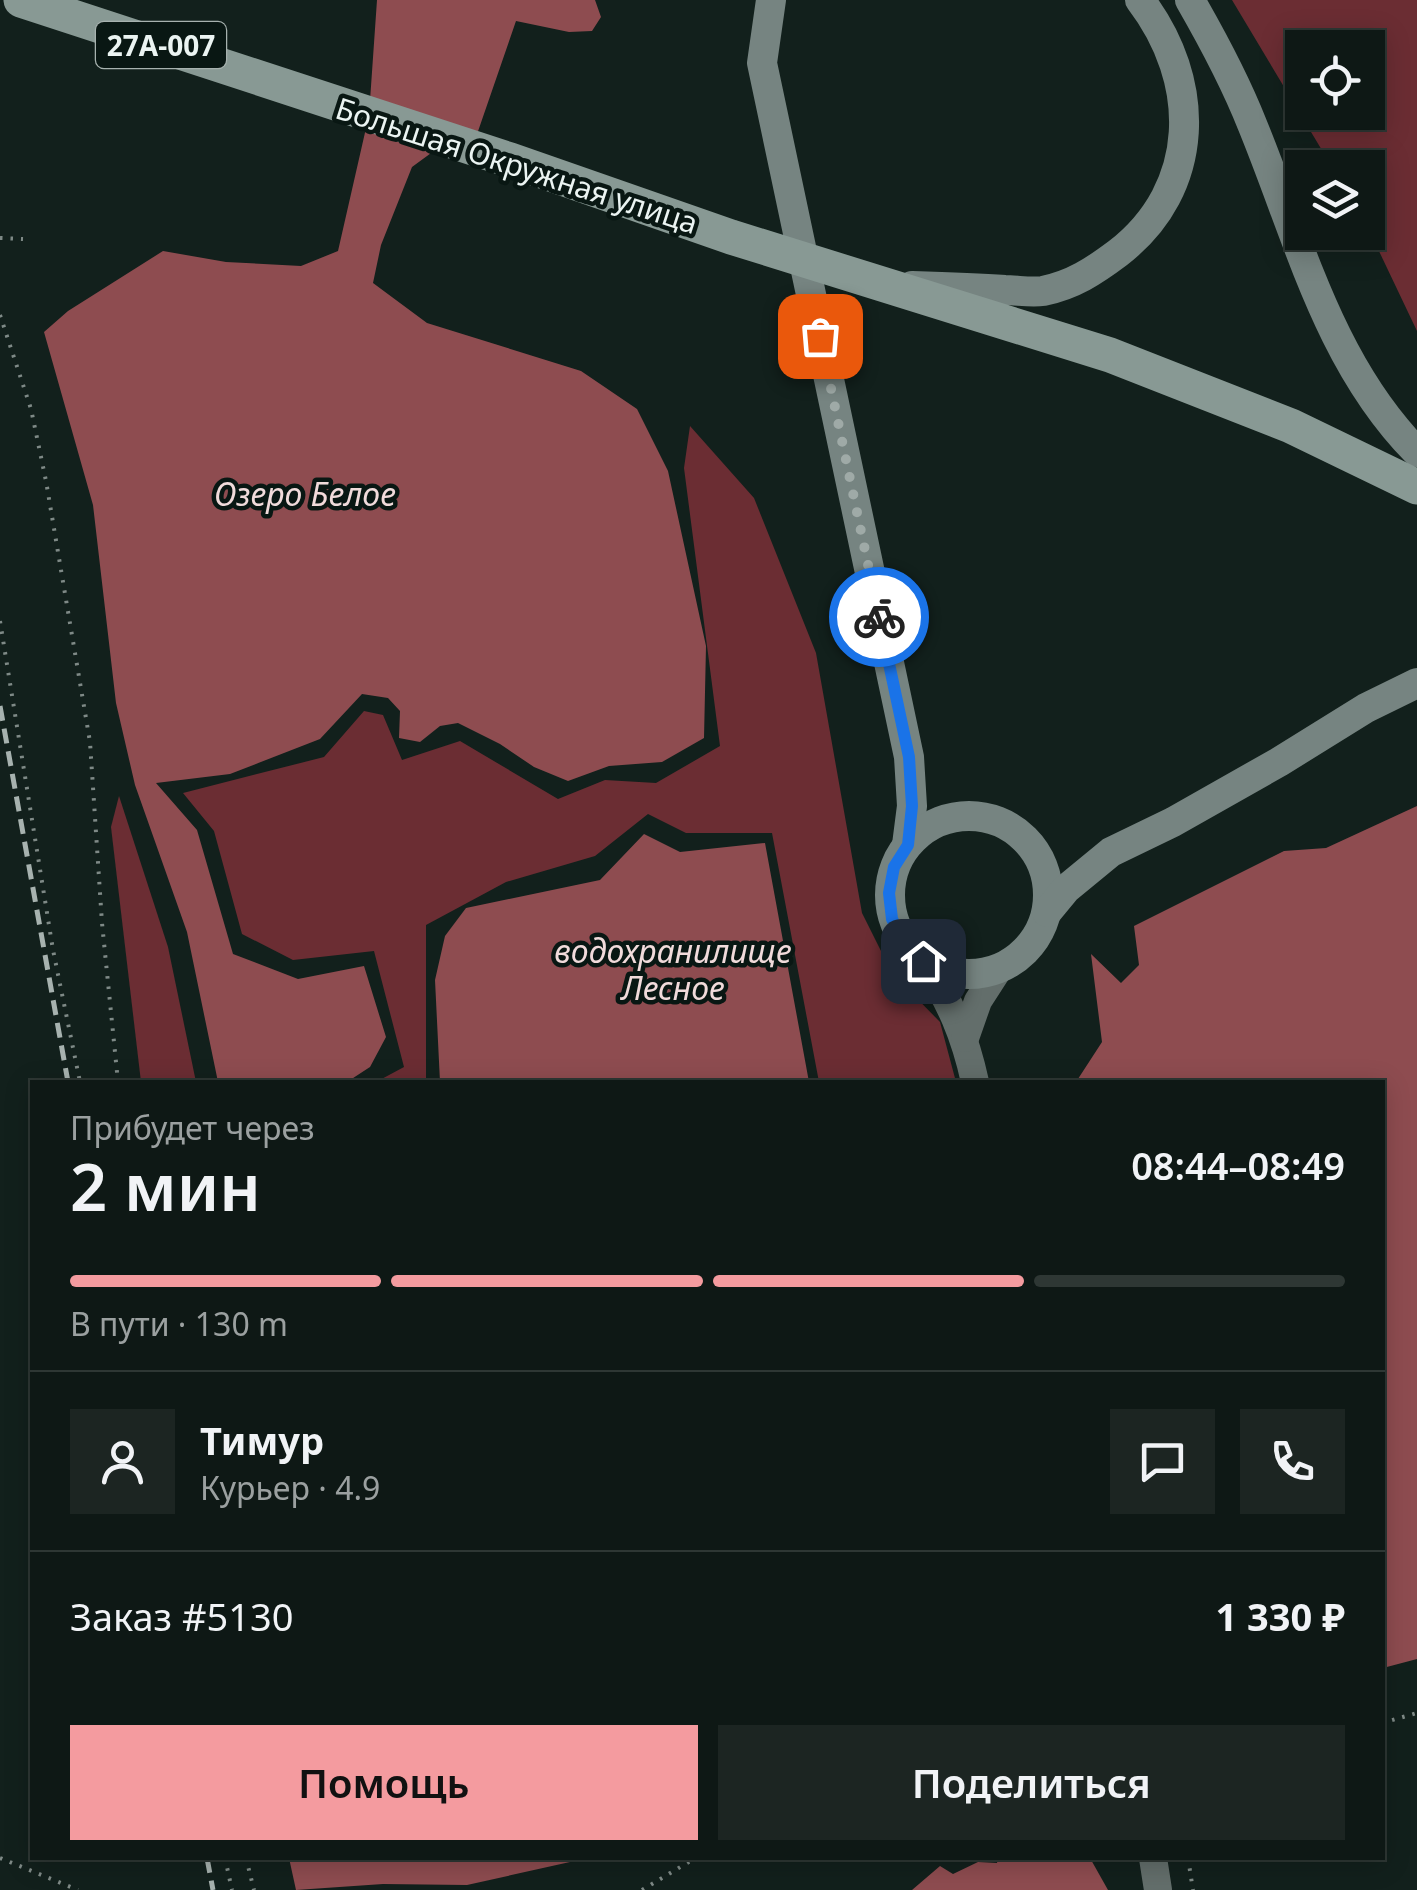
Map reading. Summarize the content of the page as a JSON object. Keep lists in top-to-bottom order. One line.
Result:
{"streets":{"highway":["27А-007","Большая Окружная улица"]},"water":["Озеро Белое","водохранилище Лесное"],"page":{"heading":["2 мин","Прибудет через","08:44–08:49"],"panel":["Тимур","Курьер · 4.9","Заказ #5130","1 330 ₽"],"bar":"В пути · 130 m","buttons":["Помощь","Поделиться"]}}
